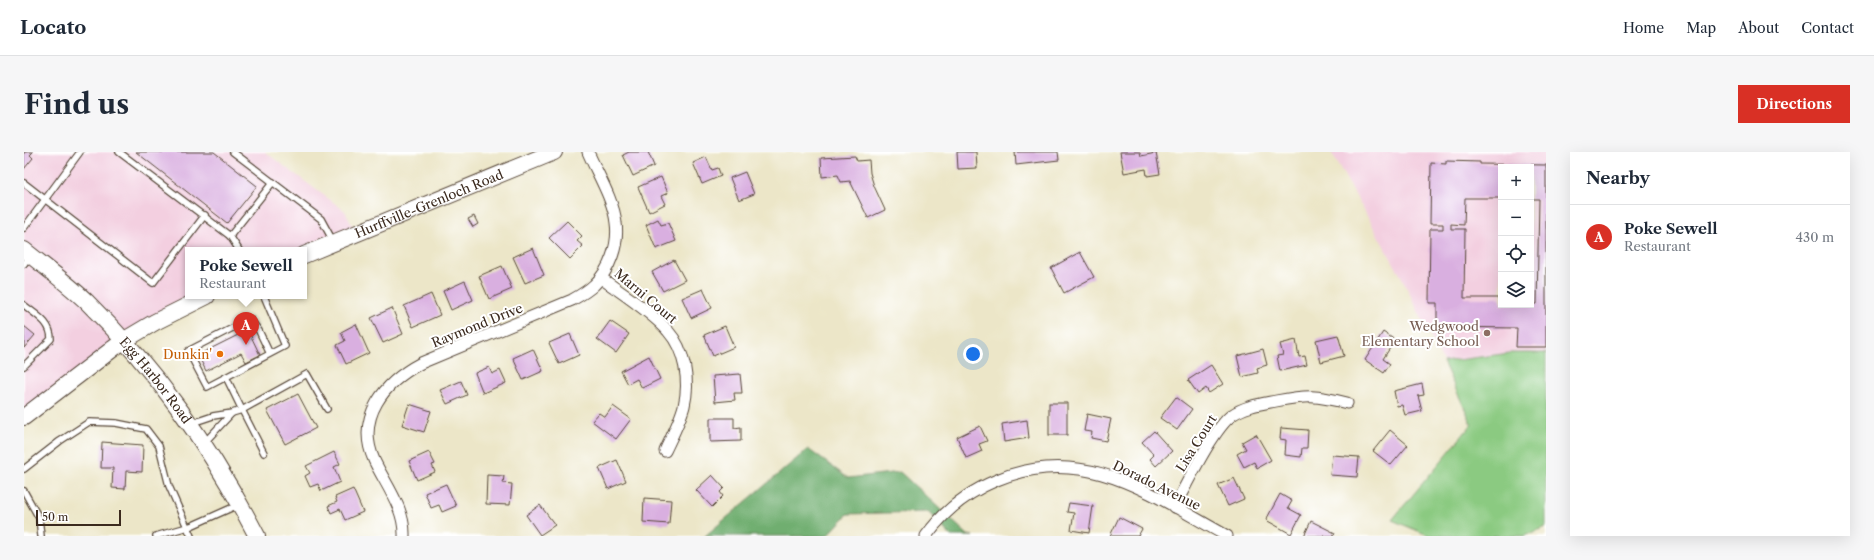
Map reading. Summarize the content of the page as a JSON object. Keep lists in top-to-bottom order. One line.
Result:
{"streets":{"main road":["Hurffville-Grenloch Road","Egg Harbor Road"],"street":["Marni Court","Raymond Drive","Lisa Court","Dorado Avenue"]},"crossings":[["Marni Court","Raymond Drive"],["Lisa Court","Dorado Avenue"]],"places":["Wedgwood Elementary School","Dunkin'"],"scale_bar":"50 m","page":{"header":"Locato","nav":["Home","Map","About","Contact"],"buttons":"Directions","title":"Find us","heading":"Nearby","map_buttons":["+","−"],"list":[{"mark":"A","name":"Poke Sewell","note":"Restaurant","value":"430 m"}],"popup":["Poke Sewell","Restaurant"],"pins":"A","scale":"50 m"}}
